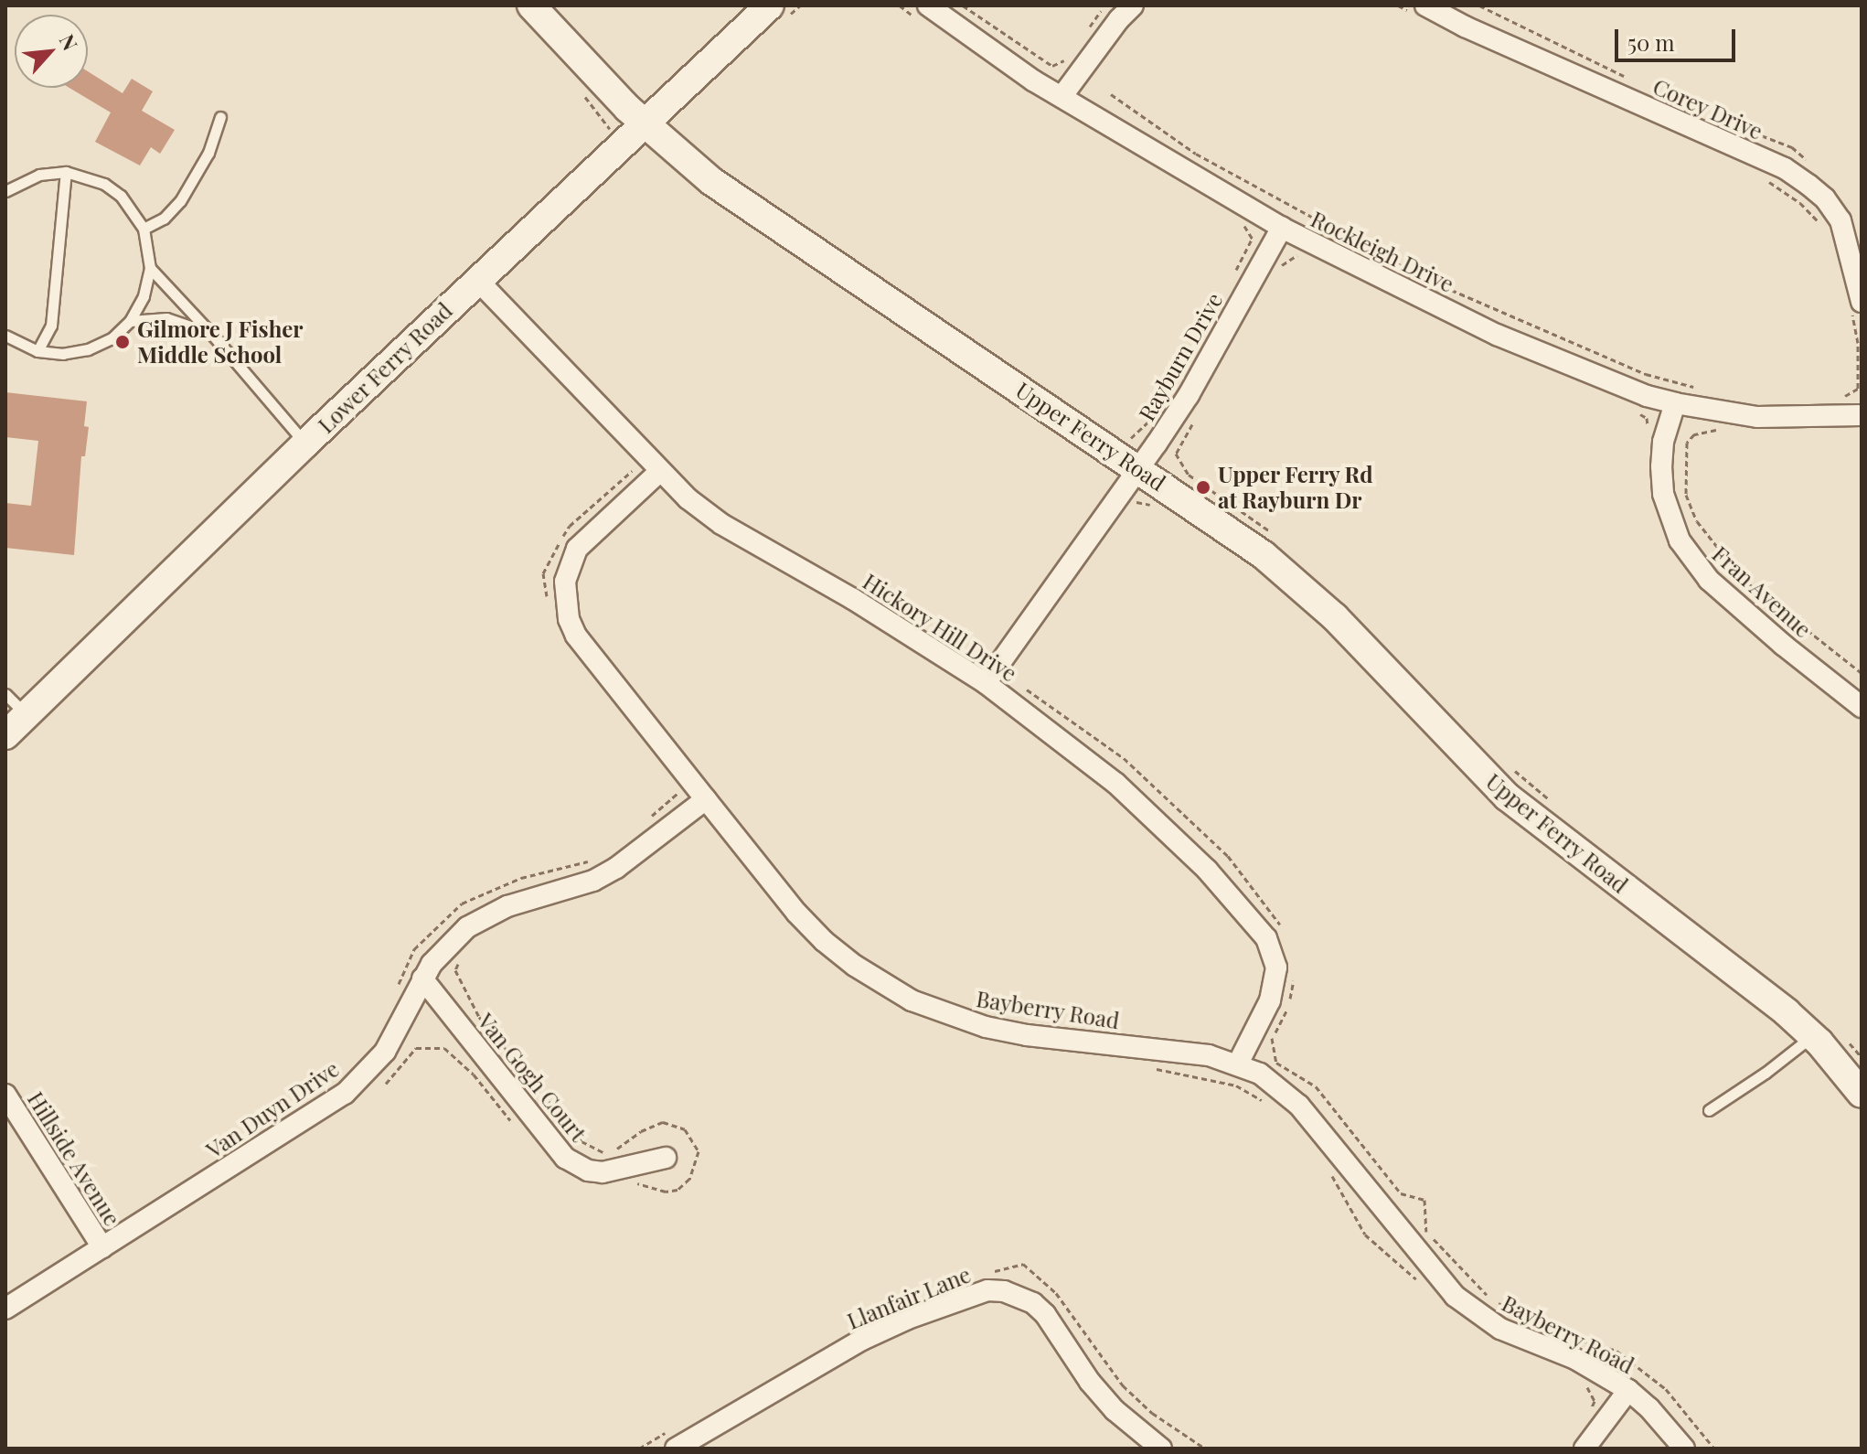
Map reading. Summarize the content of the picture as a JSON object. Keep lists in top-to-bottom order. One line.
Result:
{"streets":{"main road":["Lower Ferry Road","Upper Ferry Road"],"street":["Corey Drive","Rockleigh Drive","Rayburn Drive","Fran Avenue","Hickory Hill Drive","Bayberry Road","Van Gogh Court","Van Duyn Drive","Hillside Avenue","Llanfair Lane"]},"crossings":[["Rockleigh Drive","Rayburn Drive"],["Rockleigh Drive","Fran Avenue"],["Rayburn Drive","Upper Ferry Road"],["Rayburn Drive","Hickory Hill Drive"],["Lower Ferry Road","Upper Ferry Road"],["Lower Ferry Road","Hickory Hill Drive"],["Hickory Hill Drive","Bayberry Road"],["Bayberry Road","Van Duyn Drive"],["Van Gogh Court","Van Duyn Drive"],["Van Duyn Drive","Hillside Avenue"]],"places":["Gilmore J Fisher Middle School","Upper Ferry Rd at Rayburn Dr"],"scale_bar":"50 m","north":"top right"}
